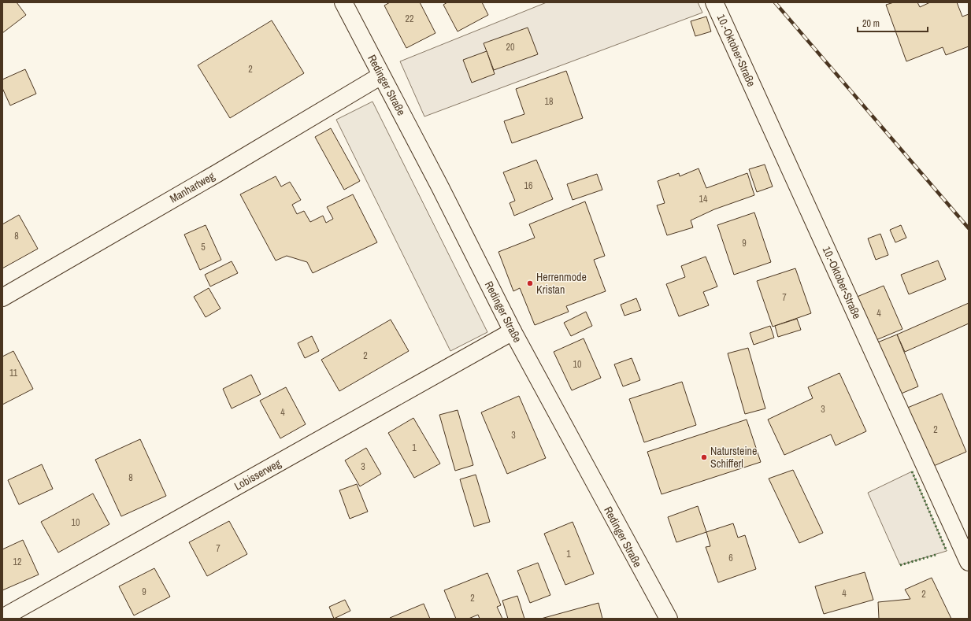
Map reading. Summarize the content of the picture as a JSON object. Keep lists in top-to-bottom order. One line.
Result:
{"streets":{"street":["10.-Oktober-Straße","Redinger Straße","Manhartweg","Lobisserweg"]},"crossings":[["Redinger Straße","Manhartweg"],["Redinger Straße","Lobisserweg"]],"places":["Herrenmode Kristan","Natursteine Schifferl"],"house_numbers":["22","20","2","18","16","14","8","9","5","7","4","2","10","11","3","4","2","3","1","3","8","10","7","1","6","12","9","4","2","2"],"scale_bar":"20 m"}
